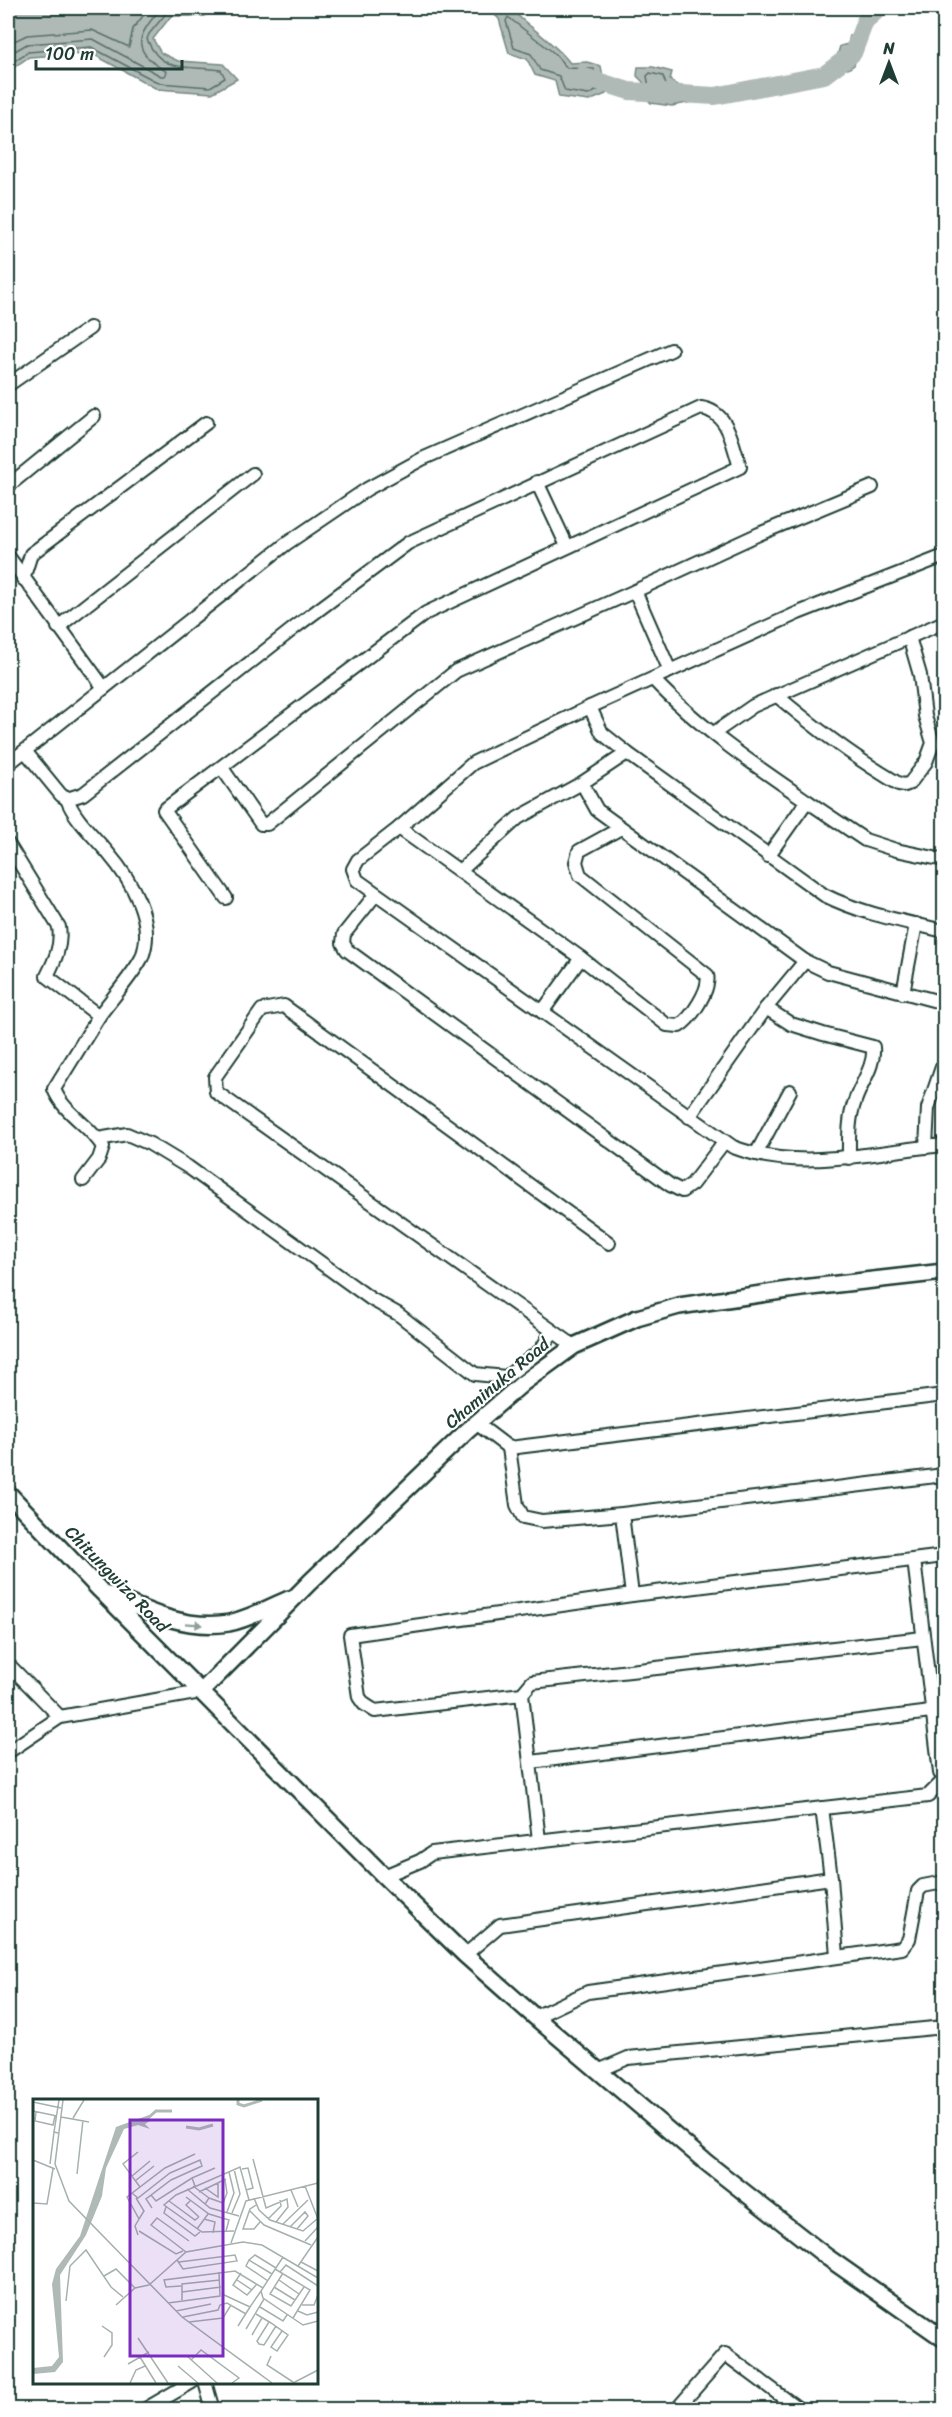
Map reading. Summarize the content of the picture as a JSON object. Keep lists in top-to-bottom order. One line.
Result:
{"streets":{"main road":["Chaminuka Road","Chitungwiza Road"]},"crossings":[["Chaminuka Road","Chitungwiza Road"]],"scale_bar":"100 m","north":"top"}
